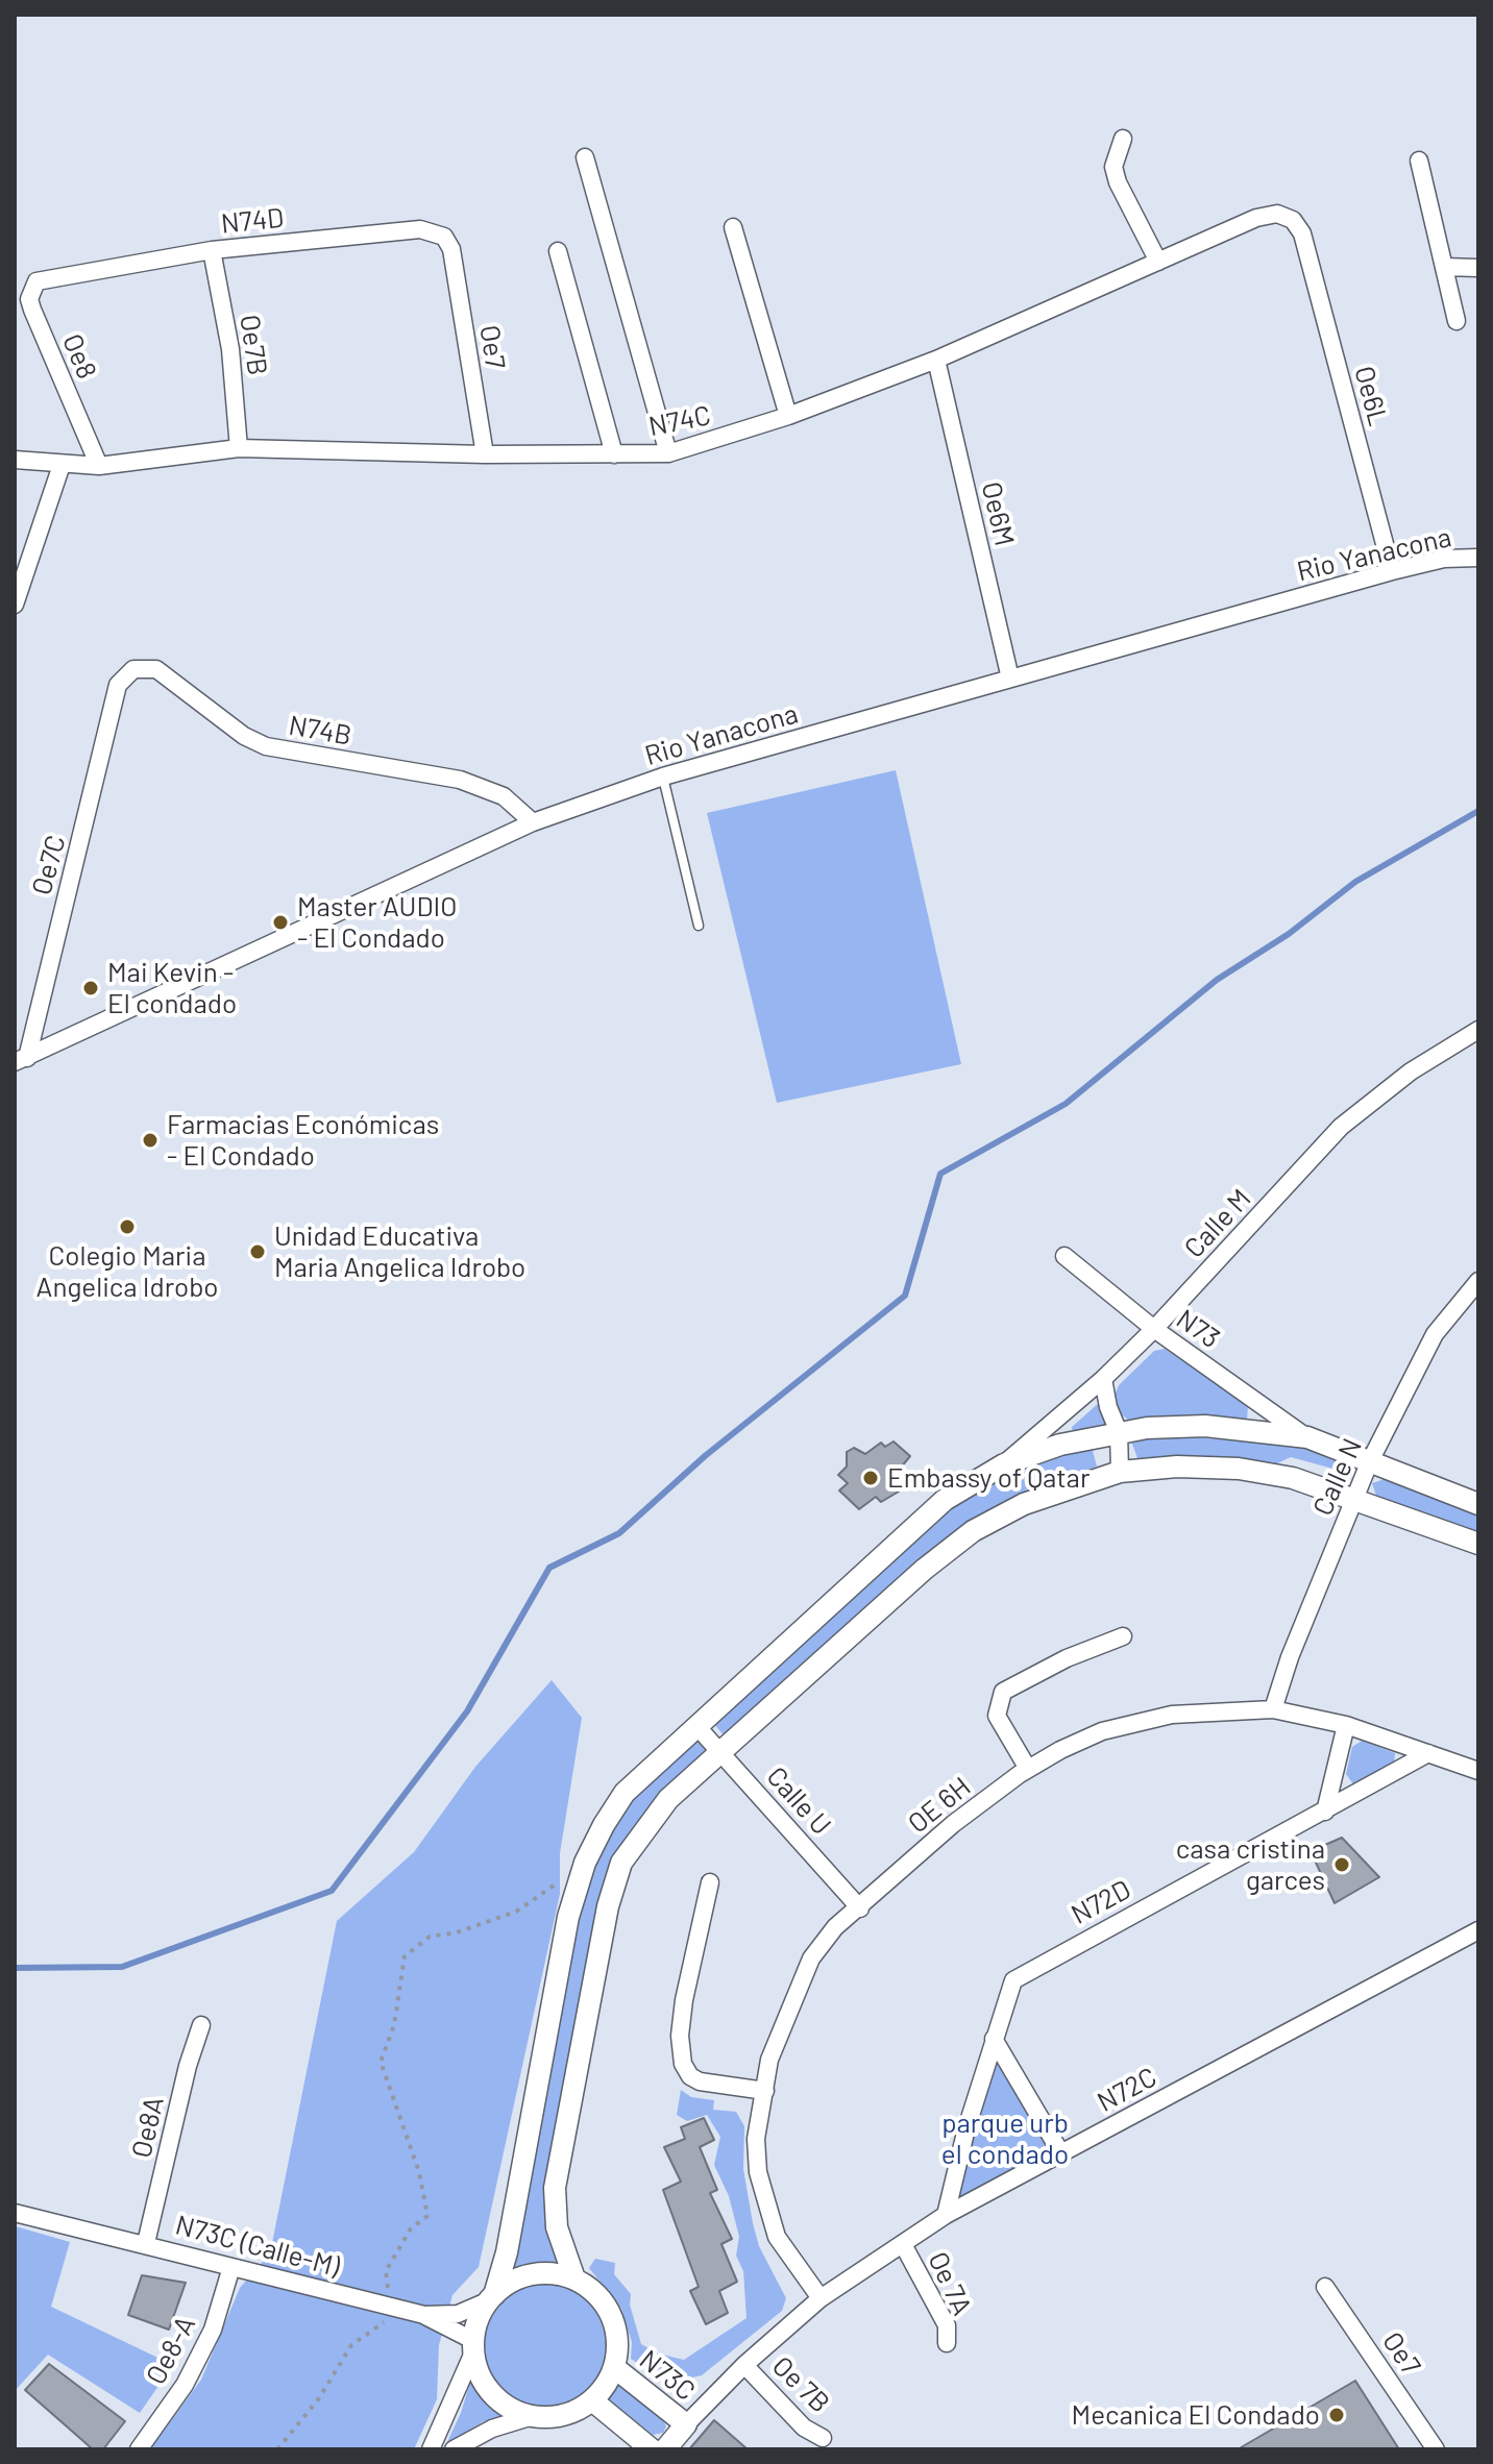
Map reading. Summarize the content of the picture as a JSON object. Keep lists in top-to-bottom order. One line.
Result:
{"streets":{"street":["N74D","Oe7B","Oe7","Oe8","Oe6L","N74C","Oe6M","Rio Yanacona","N74B","Oe7C","Calle M","N73","Calle N","Calle U","OE 6H","N72D","N72C","Oe8A","N73C (Calle-M)","Oe 7A","Oe8-A","N73C","Oe 7B"]},"crossings":[["N74D","Oe7B"],["N74D","Oe7"],["N74D","Oe8"],["Oe7B","N74C"],["Oe7","N74C"],["Oe8","N74C"],["Oe6L","N74C"],["Oe6L","Rio Yanacona"],["N74C","Oe6M"],["Oe6M","Rio Yanacona"],["Rio Yanacona","N74B"],["Rio Yanacona","Oe7C"],["N74B","Oe7C"],["Calle M","N73"],["Calle N","OE 6H"],["Calle U","OE 6H"],["OE 6H","N72D"],["OE 6H","N72C"],["N72D","N72C"],["N72C","Oe 7A"],["N72C","N73C"],["N72C","Oe 7B"],["Oe8A","N73C (Calle-M)"],["N73C (Calle-M)","Oe8-A"],["N73C (Calle-M)","N73C"]],"parks":["parque urb el condado"],"places":["Master AUDIO - El Condado","Mai Kevin - El condado","Farmacias Económicas - El Condado","Colegio Maria Angelica Idrobo","Unidad Educativa Maria Angelica Idrobo","Embassy of Qatar","casa cristina garces","Mecanica El Condado"]}
